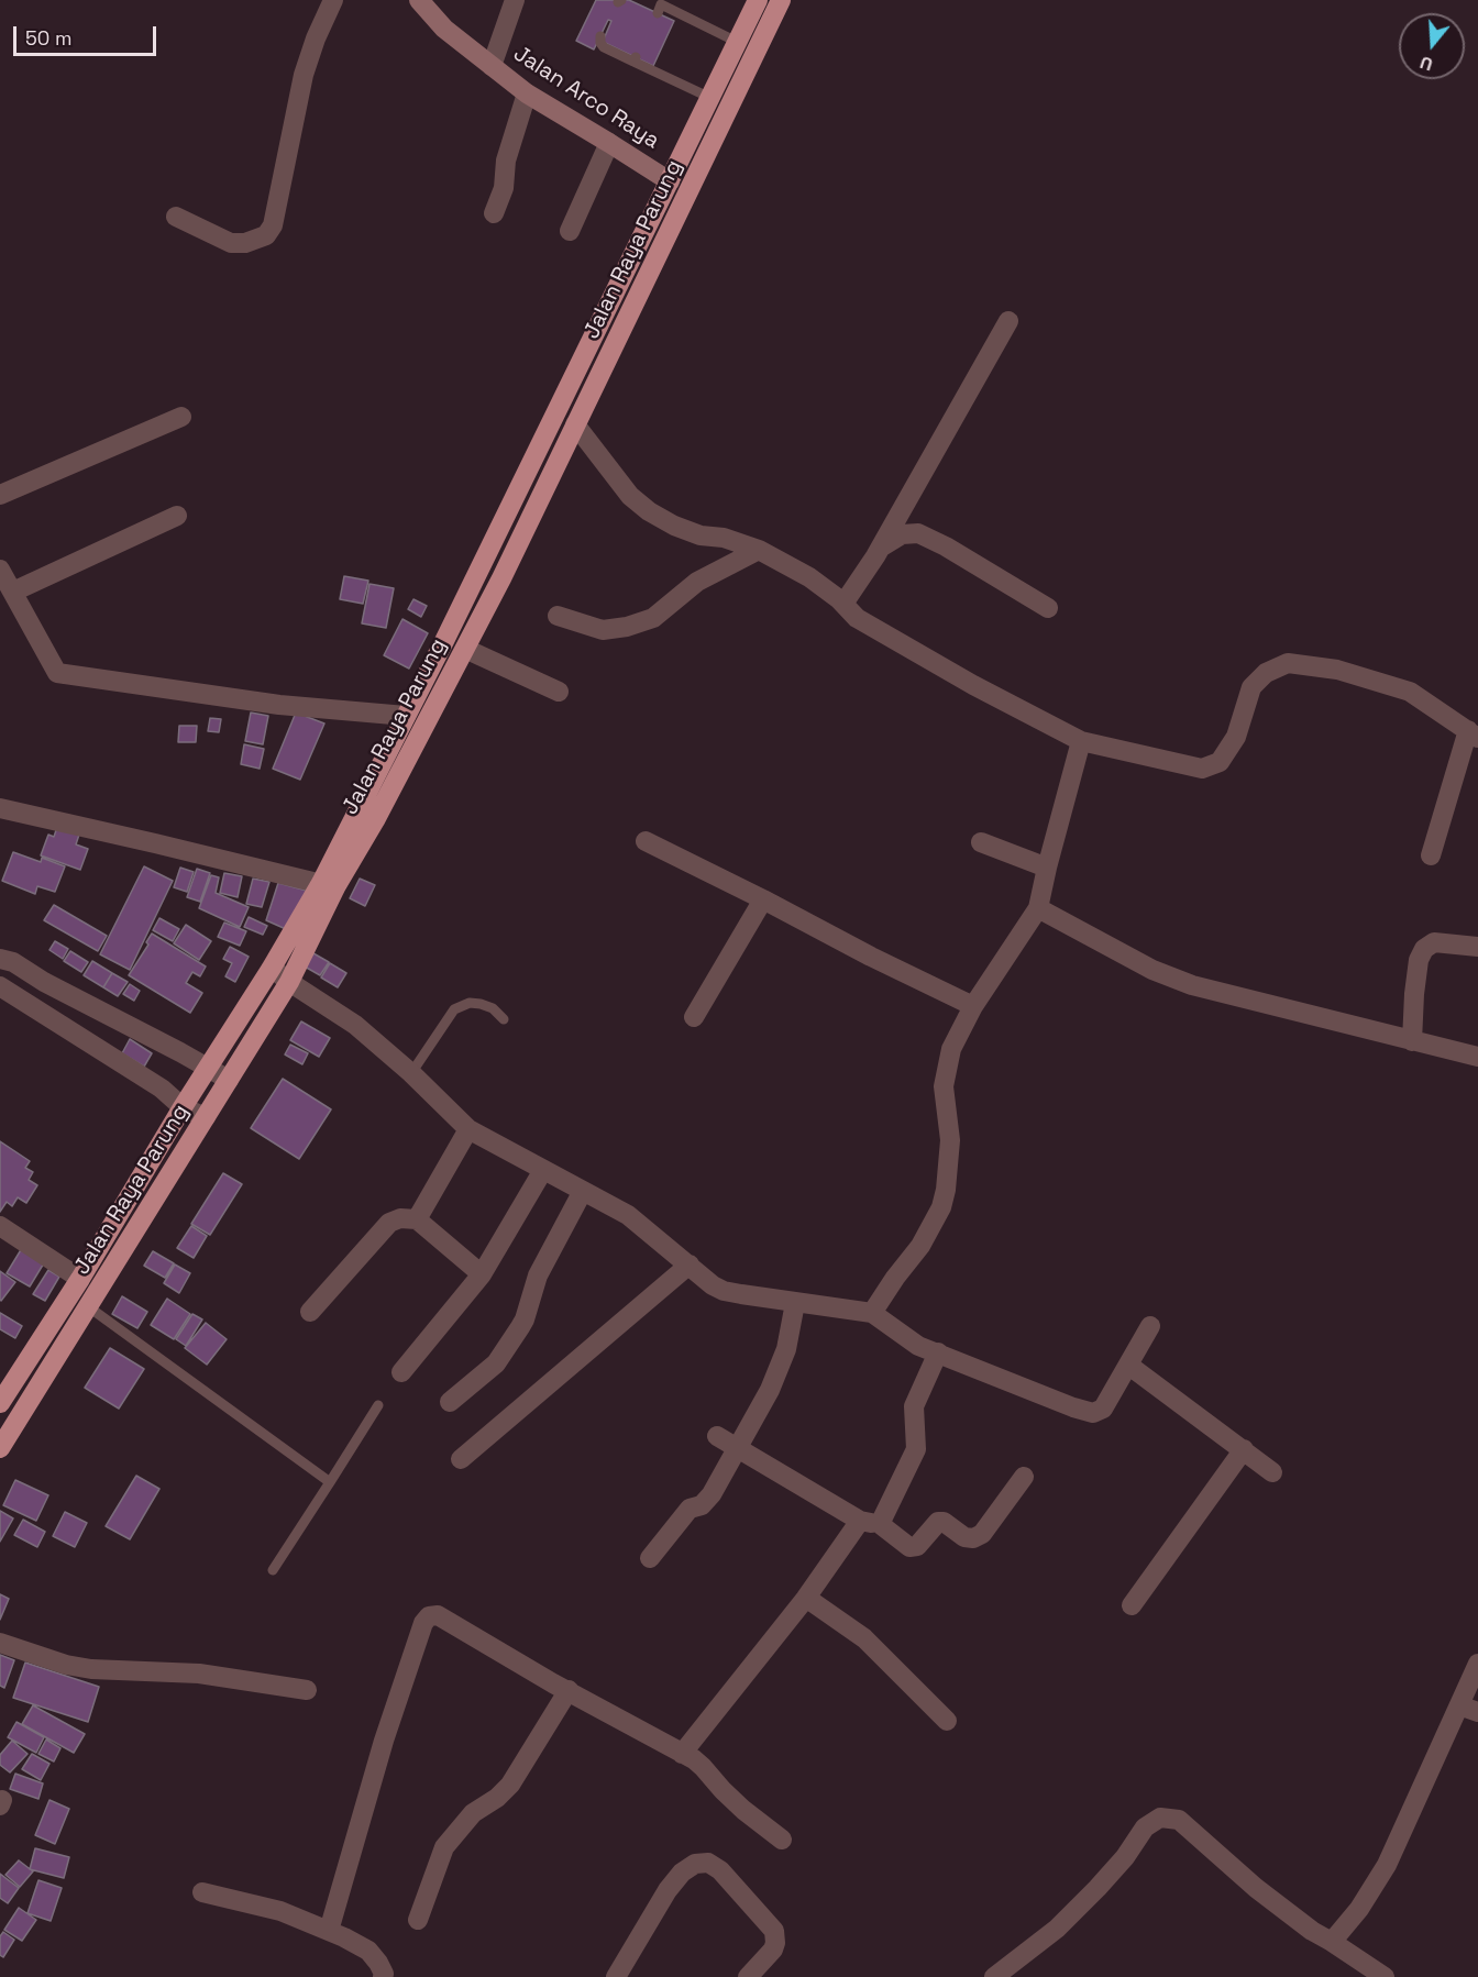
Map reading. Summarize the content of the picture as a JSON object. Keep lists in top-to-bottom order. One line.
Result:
{"streets":{"highway":["Jalan Raya Parung"],"main road":["Jalan Arco Raya"]},"crossings":[["Jalan Arco Raya","Jalan Raya Parung"]],"scale_bar":"50 m","north":"bottom"}
